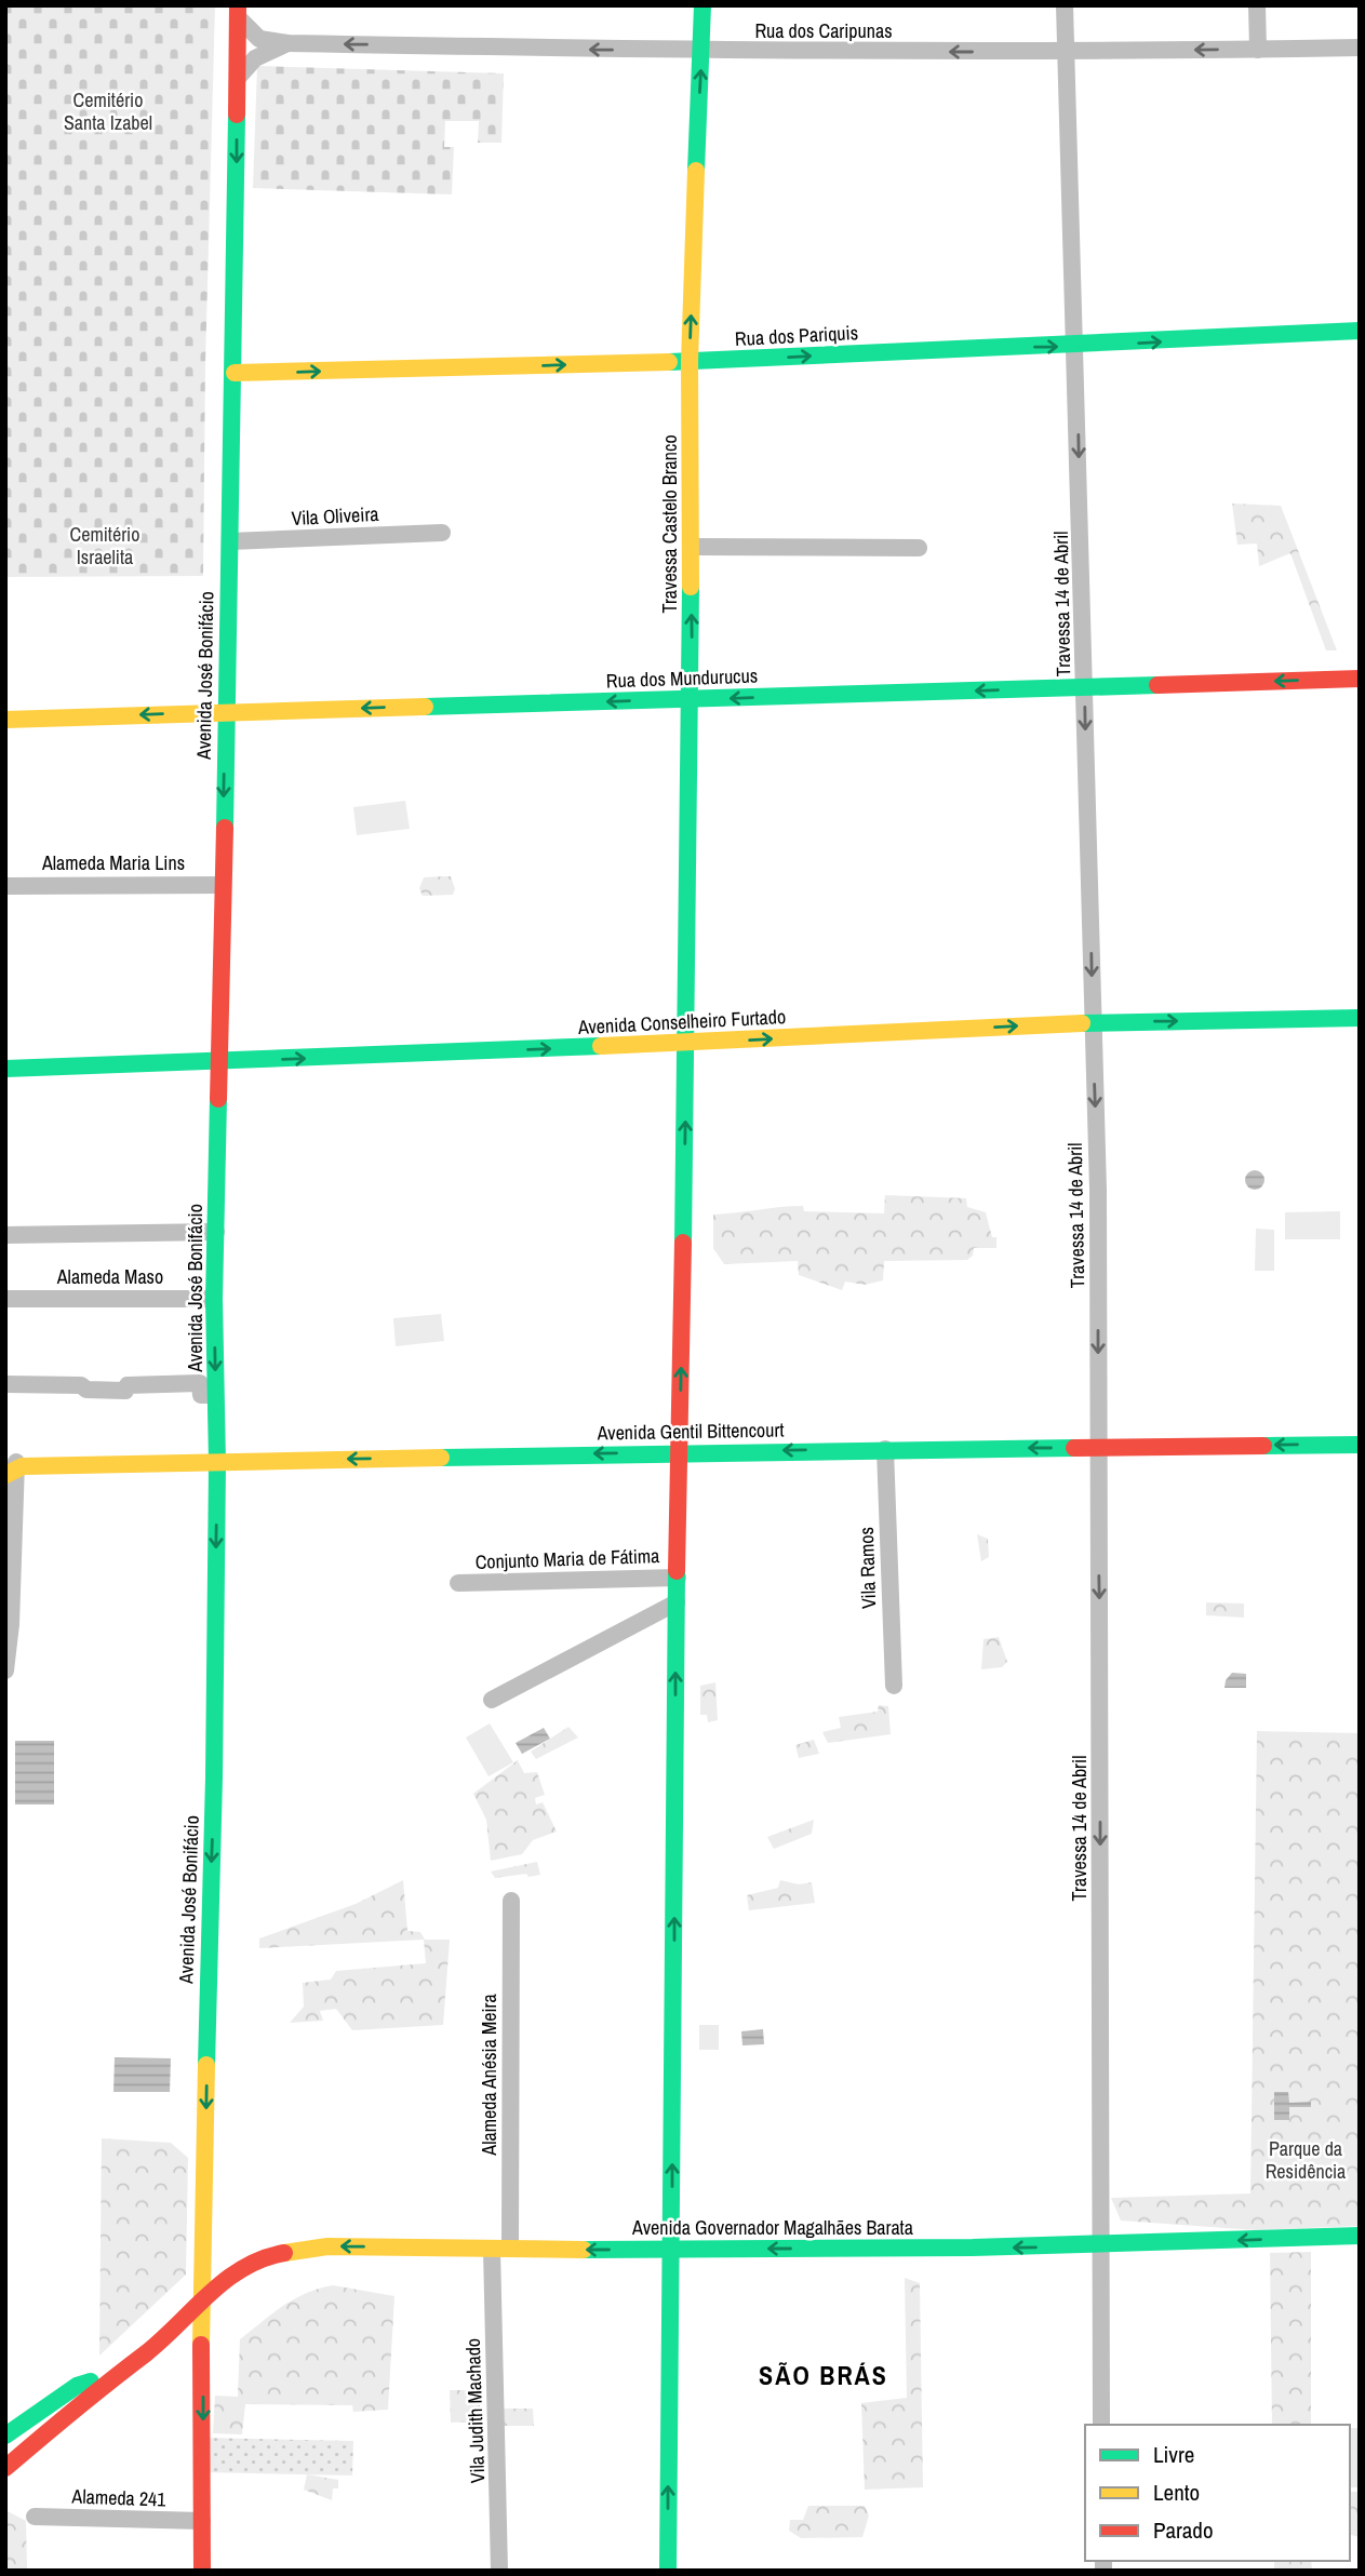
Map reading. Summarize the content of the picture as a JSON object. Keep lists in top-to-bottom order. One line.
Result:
{"streets":{"main road":["Rua dos Pariquis","Travessa Castelo Branco","Avenida José Bonifácio","Rua dos Mundurucus","Avenida Conselheiro Furtado","Avenida Gentil Bittencourt","Avenida Governador Magalhães Barata"],"street":["Rua dos Caripunas","Vila Oliveira","Travessa 14 de Abril","Alameda Maria Lins","Alameda Maso","Conjunto Maria de Fátima","Vila Ramos","Alameda Anésia Meira","Vila Judith Machado","Alameda 241"]},"crossings":[["Rua dos Caripunas","Travessa Castelo Branco"],["Rua dos Caripunas","Travessa 14 de Abril"],["Rua dos Caripunas","Avenida José Bonifácio"],["Rua dos Pariquis","Travessa Castelo Branco"],["Rua dos Pariquis","Travessa 14 de Abril"],["Rua dos Pariquis","Avenida José Bonifácio"],["Vila Oliveira","Avenida José Bonifácio"],["Travessa Castelo Branco","Rua dos Mundurucus"],["Travessa Castelo Branco","Avenida Conselheiro Furtado"],["Travessa Castelo Branco","Avenida Gentil Bittencourt"],["Travessa Castelo Branco","Conjunto Maria de Fátima"],["Travessa Castelo Branco","Avenida Governador Magalhães Barata"],["Travessa 14 de Abril","Rua dos Mundurucus"],["Travessa 14 de Abril","Avenida Conselheiro Furtado"],["Travessa 14 de Abril","Avenida Gentil Bittencourt"],["Travessa 14 de Abril","Avenida Governador Magalhães Barata"],["Avenida José Bonifácio","Rua dos Mundurucus"],["Avenida José Bonifácio","Alameda Maria Lins"],["Avenida José Bonifácio","Avenida Conselheiro Furtado"],["Avenida José Bonifácio","Alameda Maso"],["Avenida José Bonifácio","Avenida Gentil Bittencourt"],["Avenida José Bonifácio","Avenida Governador Magalhães Barata"],["Avenida José Bonifácio","Alameda 241"],["Avenida Gentil Bittencourt","Vila Ramos"],["Alameda Anésia Meira","Avenida Governador Magalhães Barata"],["Avenida Governador Magalhães Barata","Vila Judith Machado"]],"one_way":["Rua dos Caripunas","Rua dos Pariquis","Travessa Castelo Branco","Travessa 14 de Abril","Avenida José Bonifácio","Rua dos Mundurucus","Avenida Conselheiro Furtado","Avenida Gentil Bittencourt","Avenida Governador Magalhães Barata"],"districts":["SÃO BRÁS"],"parks":["Cemitério Santa Izabel","Cemitério Israelita","Parque da Residência"],"legend":["Livre","Lento","Parado"]}
